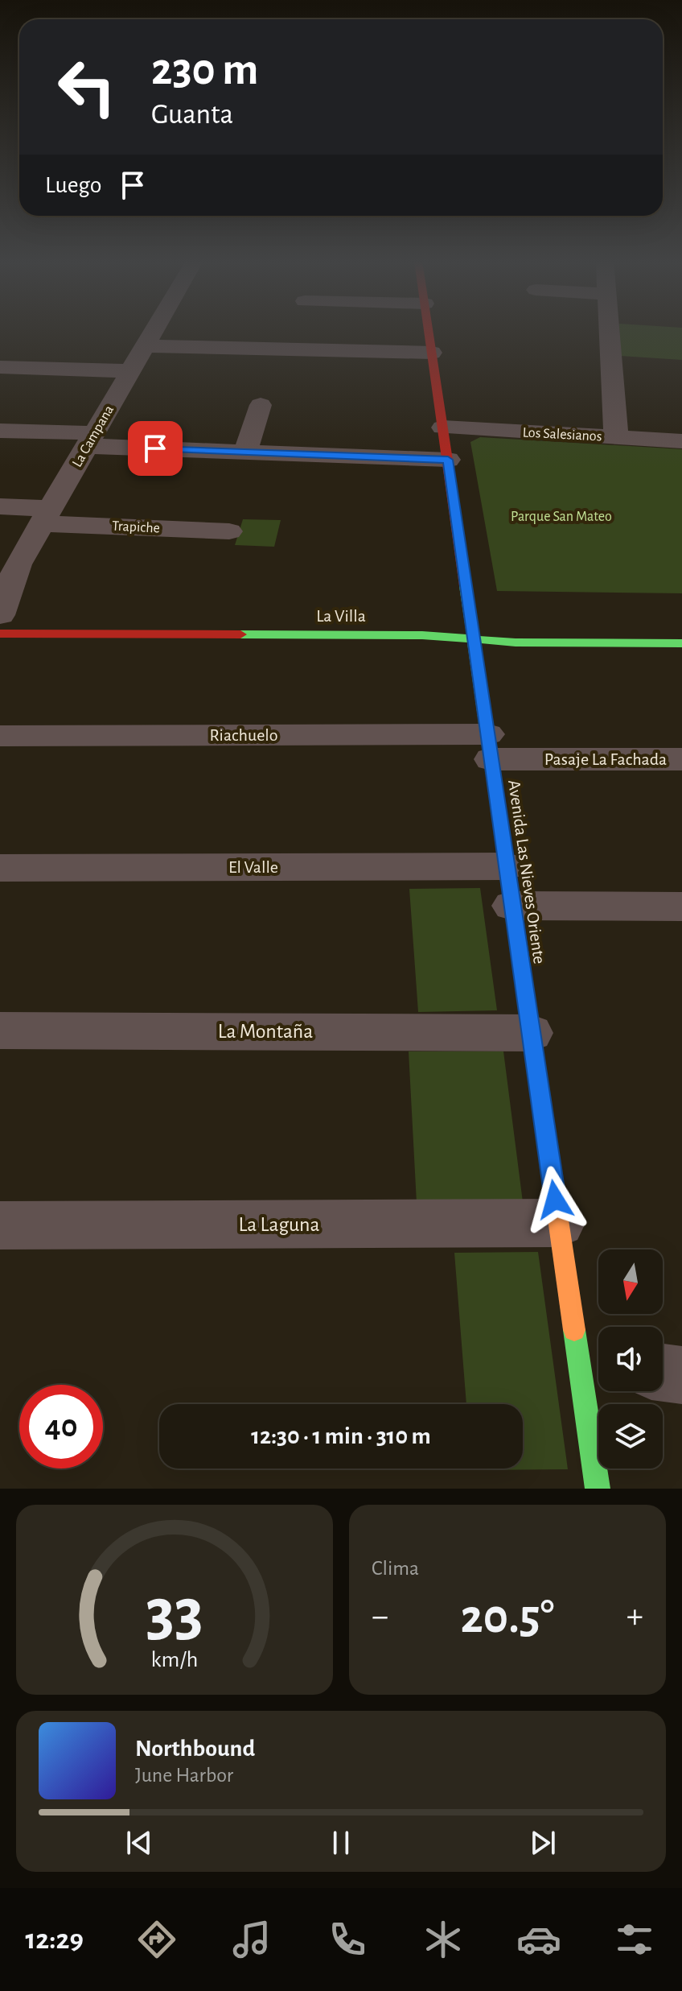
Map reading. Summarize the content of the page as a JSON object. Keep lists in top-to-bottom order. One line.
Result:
{"streets":{"street":["Los Salesianos","La Campana","Trapiche","La Villa","Riachuelo","Pasaje La Fachada","El Valle","Avenida Las Nieves Oriente","La Montaña","La Laguna"]},"crossings":[["Los Salesianos","Avenida Las Nieves Oriente"],["La Campana","Trapiche"],["La Villa","Avenida Las Nieves Oriente"],["Riachuelo","Pasaje La Fachada"],["Riachuelo","Avenida Las Nieves Oriente"],["Pasaje La Fachada","Avenida Las Nieves Oriente"],["El Valle","Avenida Las Nieves Oriente"],["Avenida Las Nieves Oriente","La Montaña"],["Avenida Las Nieves Oriente","La Laguna"]],"parks":["Parque San Mateo"],"north":"bottom","page":{"turn":["230 m","Guanta"],"then":"Luego","limit":"40","trip":"12:30 · 1 min · 310 m","tile":"Clima","heat":["−","20.5°","+"],"song":["Northbound","June Harbor"],"tabs":"12:29","gauge":["33","km/h"]}}
